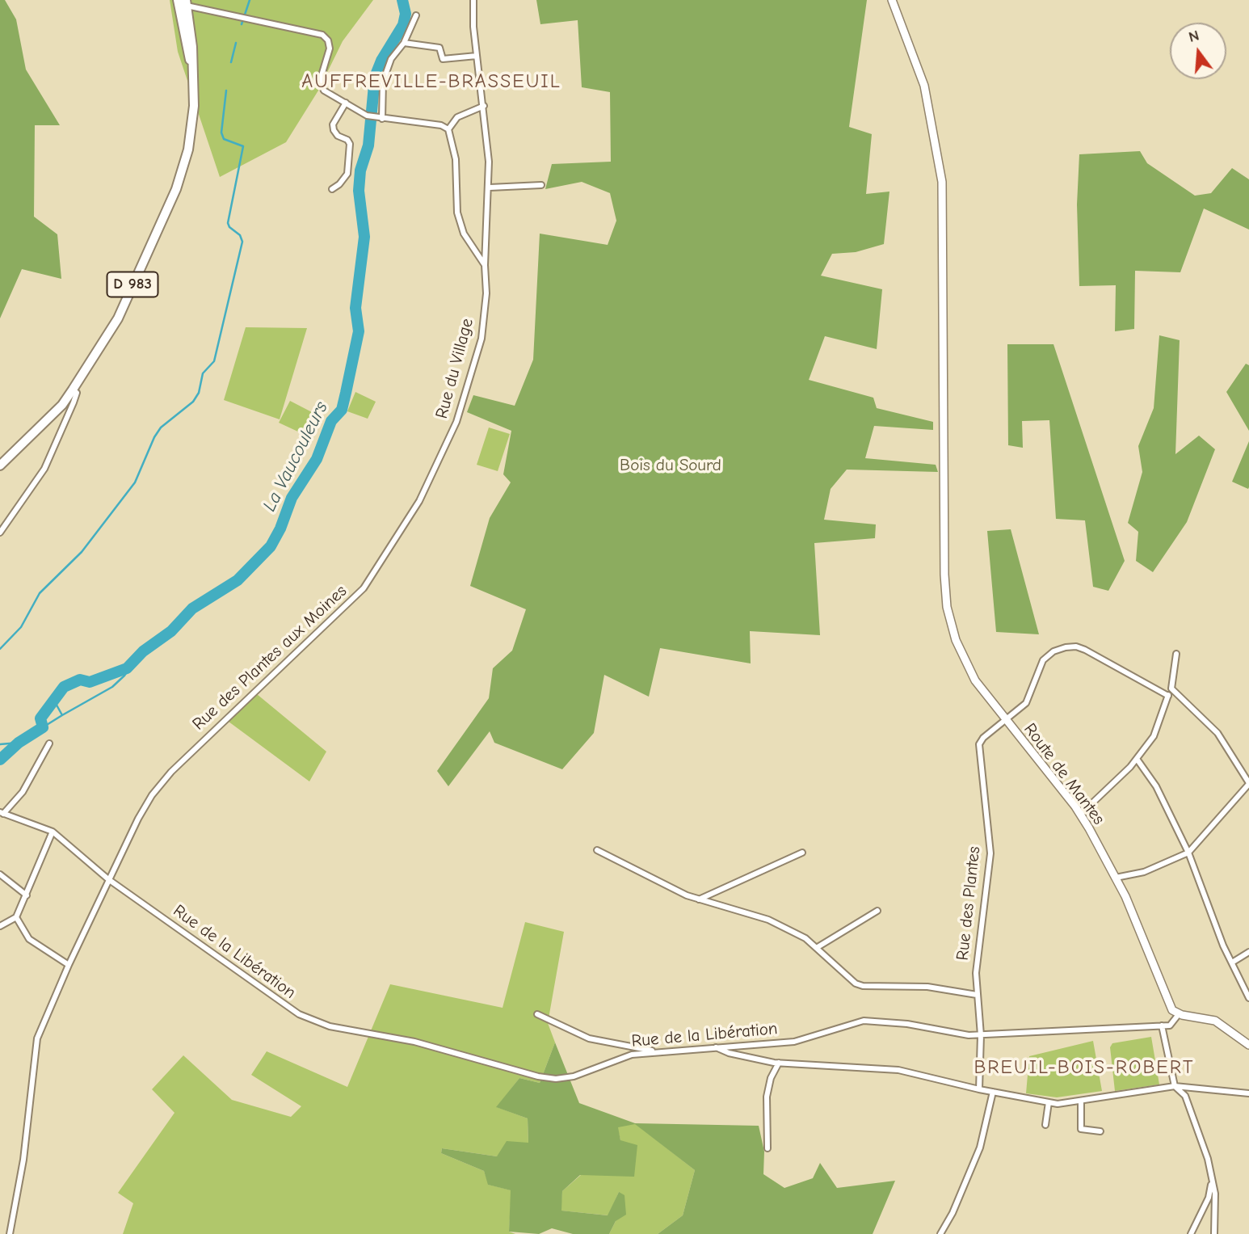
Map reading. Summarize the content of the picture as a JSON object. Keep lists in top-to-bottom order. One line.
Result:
{"streets":{"main road":["D 983","Route de Mantes"],"street":["Rue du Village","Rue des Plantes aux Moines","Rue des Plantes","Rue de la Libération"]},"crossings":[["Rue du Village","Rue des Plantes aux Moines"],["Rue des Plantes aux Moines","Rue de la Libération"],["Route de Mantes","Rue des Plantes"],["Rue des Plantes","Rue de la Libération"]],"districts":["AUFFREVILLE-BRASSEUIL","BREUIL-BOIS-ROBERT"],"water":["La Vaucouleurs"],"parks":["Bois du Sourd"],"north":"top"}
